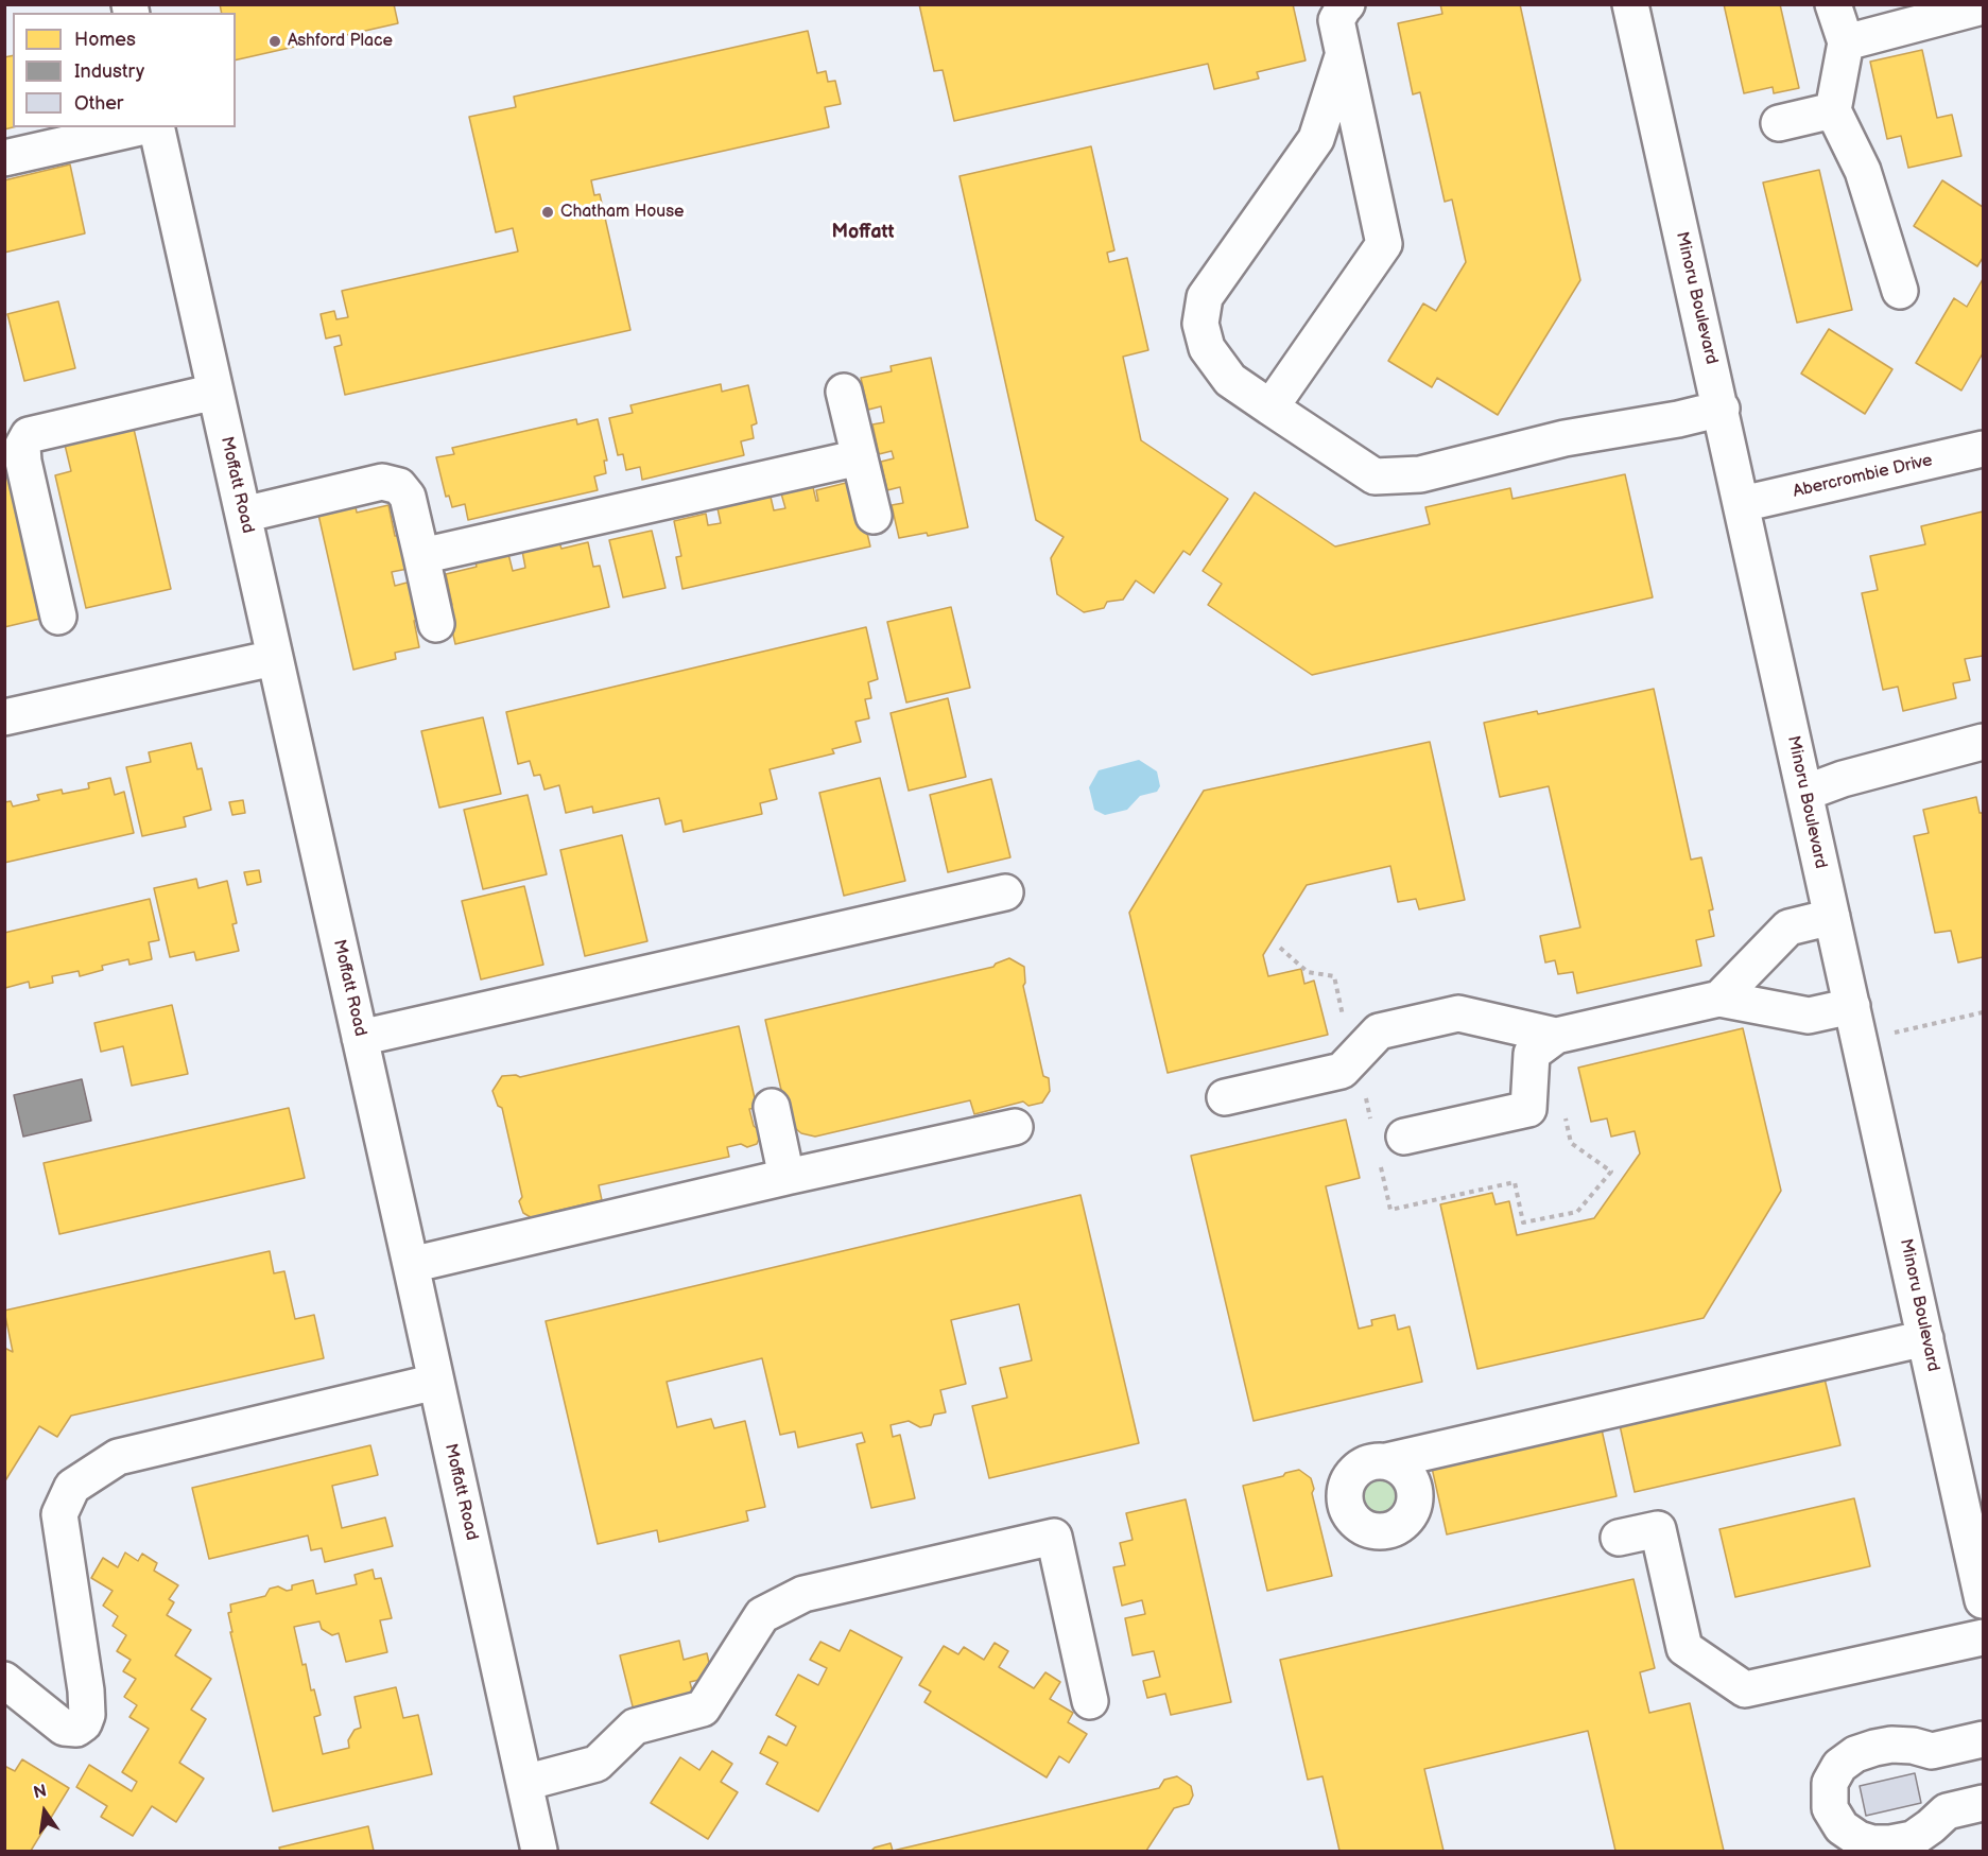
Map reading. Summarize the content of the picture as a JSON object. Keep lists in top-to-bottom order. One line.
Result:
{"streets":{"street":["Minoru Boulevard","Abercrombie Drive","Moffatt Road"]},"crossings":[["Minoru Boulevard","Abercrombie Drive"]],"districts":["Moffatt"],"places":["Ashford Place","Chatham House"],"legend":["Homes","Industry","Other"],"north":"top"}
